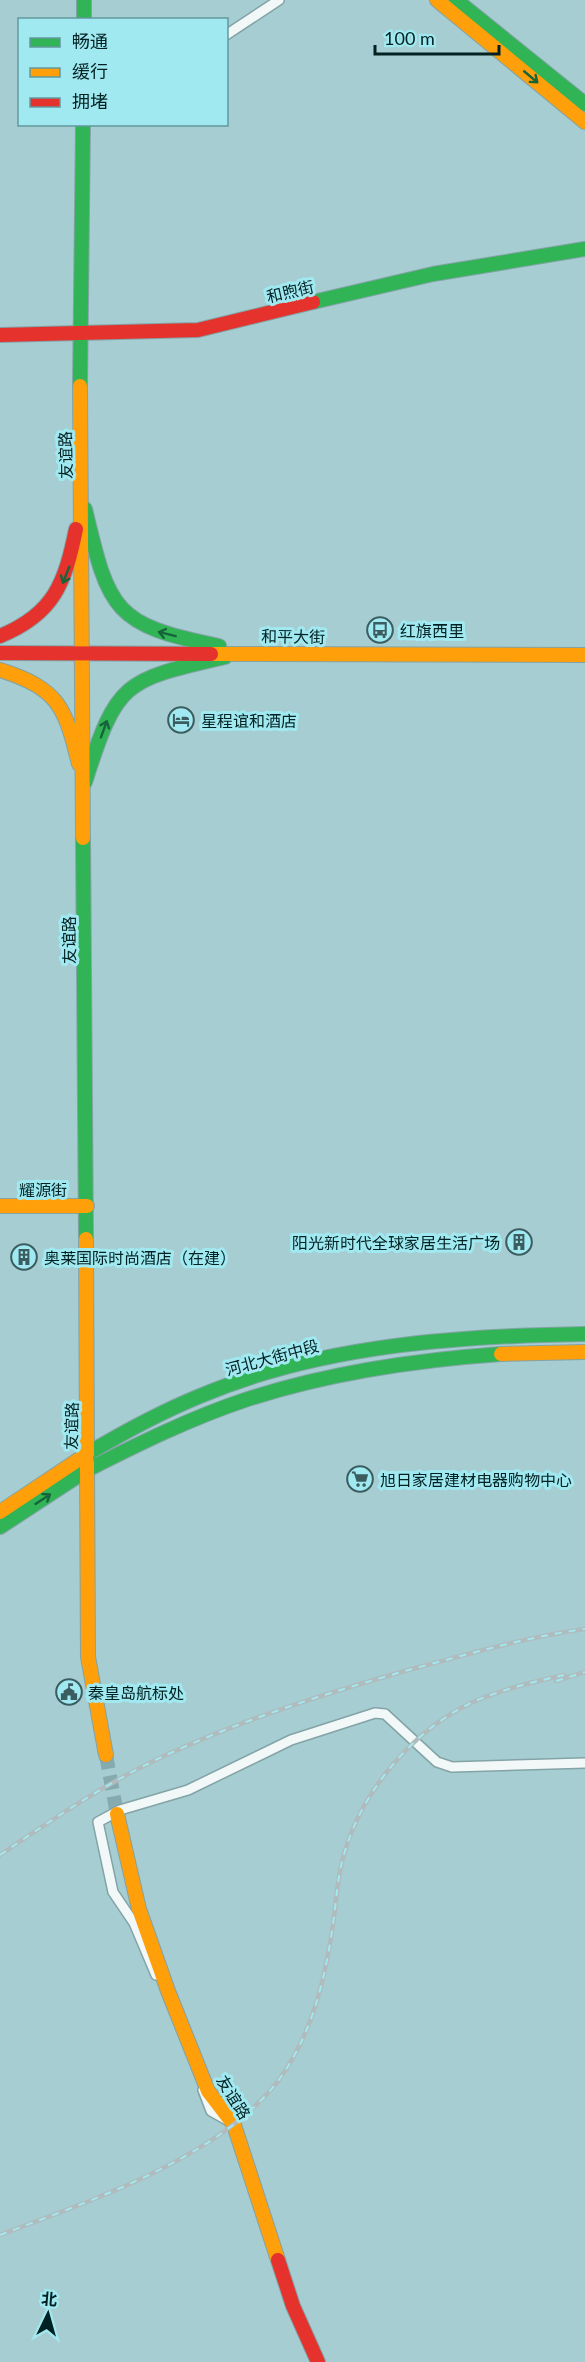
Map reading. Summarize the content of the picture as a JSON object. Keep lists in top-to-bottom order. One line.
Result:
{"streets":{"main road":["和煦街","友谊路","和平大街","耀源街","河北大街中段"]},"crossings":[["和煦街","友谊路"],["友谊路","和平大街"],["友谊路","耀源街"],["友谊路","河北大街中段"]],"places":{"bus stop":["红旗西里"],"hotel":["星程谊和酒店"],"building":["阳光新时代全球家居生活广场","奥莱国际时尚酒店（在建）"],"supermarket":["旭日家居建材电器购物中心"],"public building":["秦皇岛航标处"]},"legend":["畅通","缓行","拥堵"],"scale_bar":"100 m","north":"top"}
